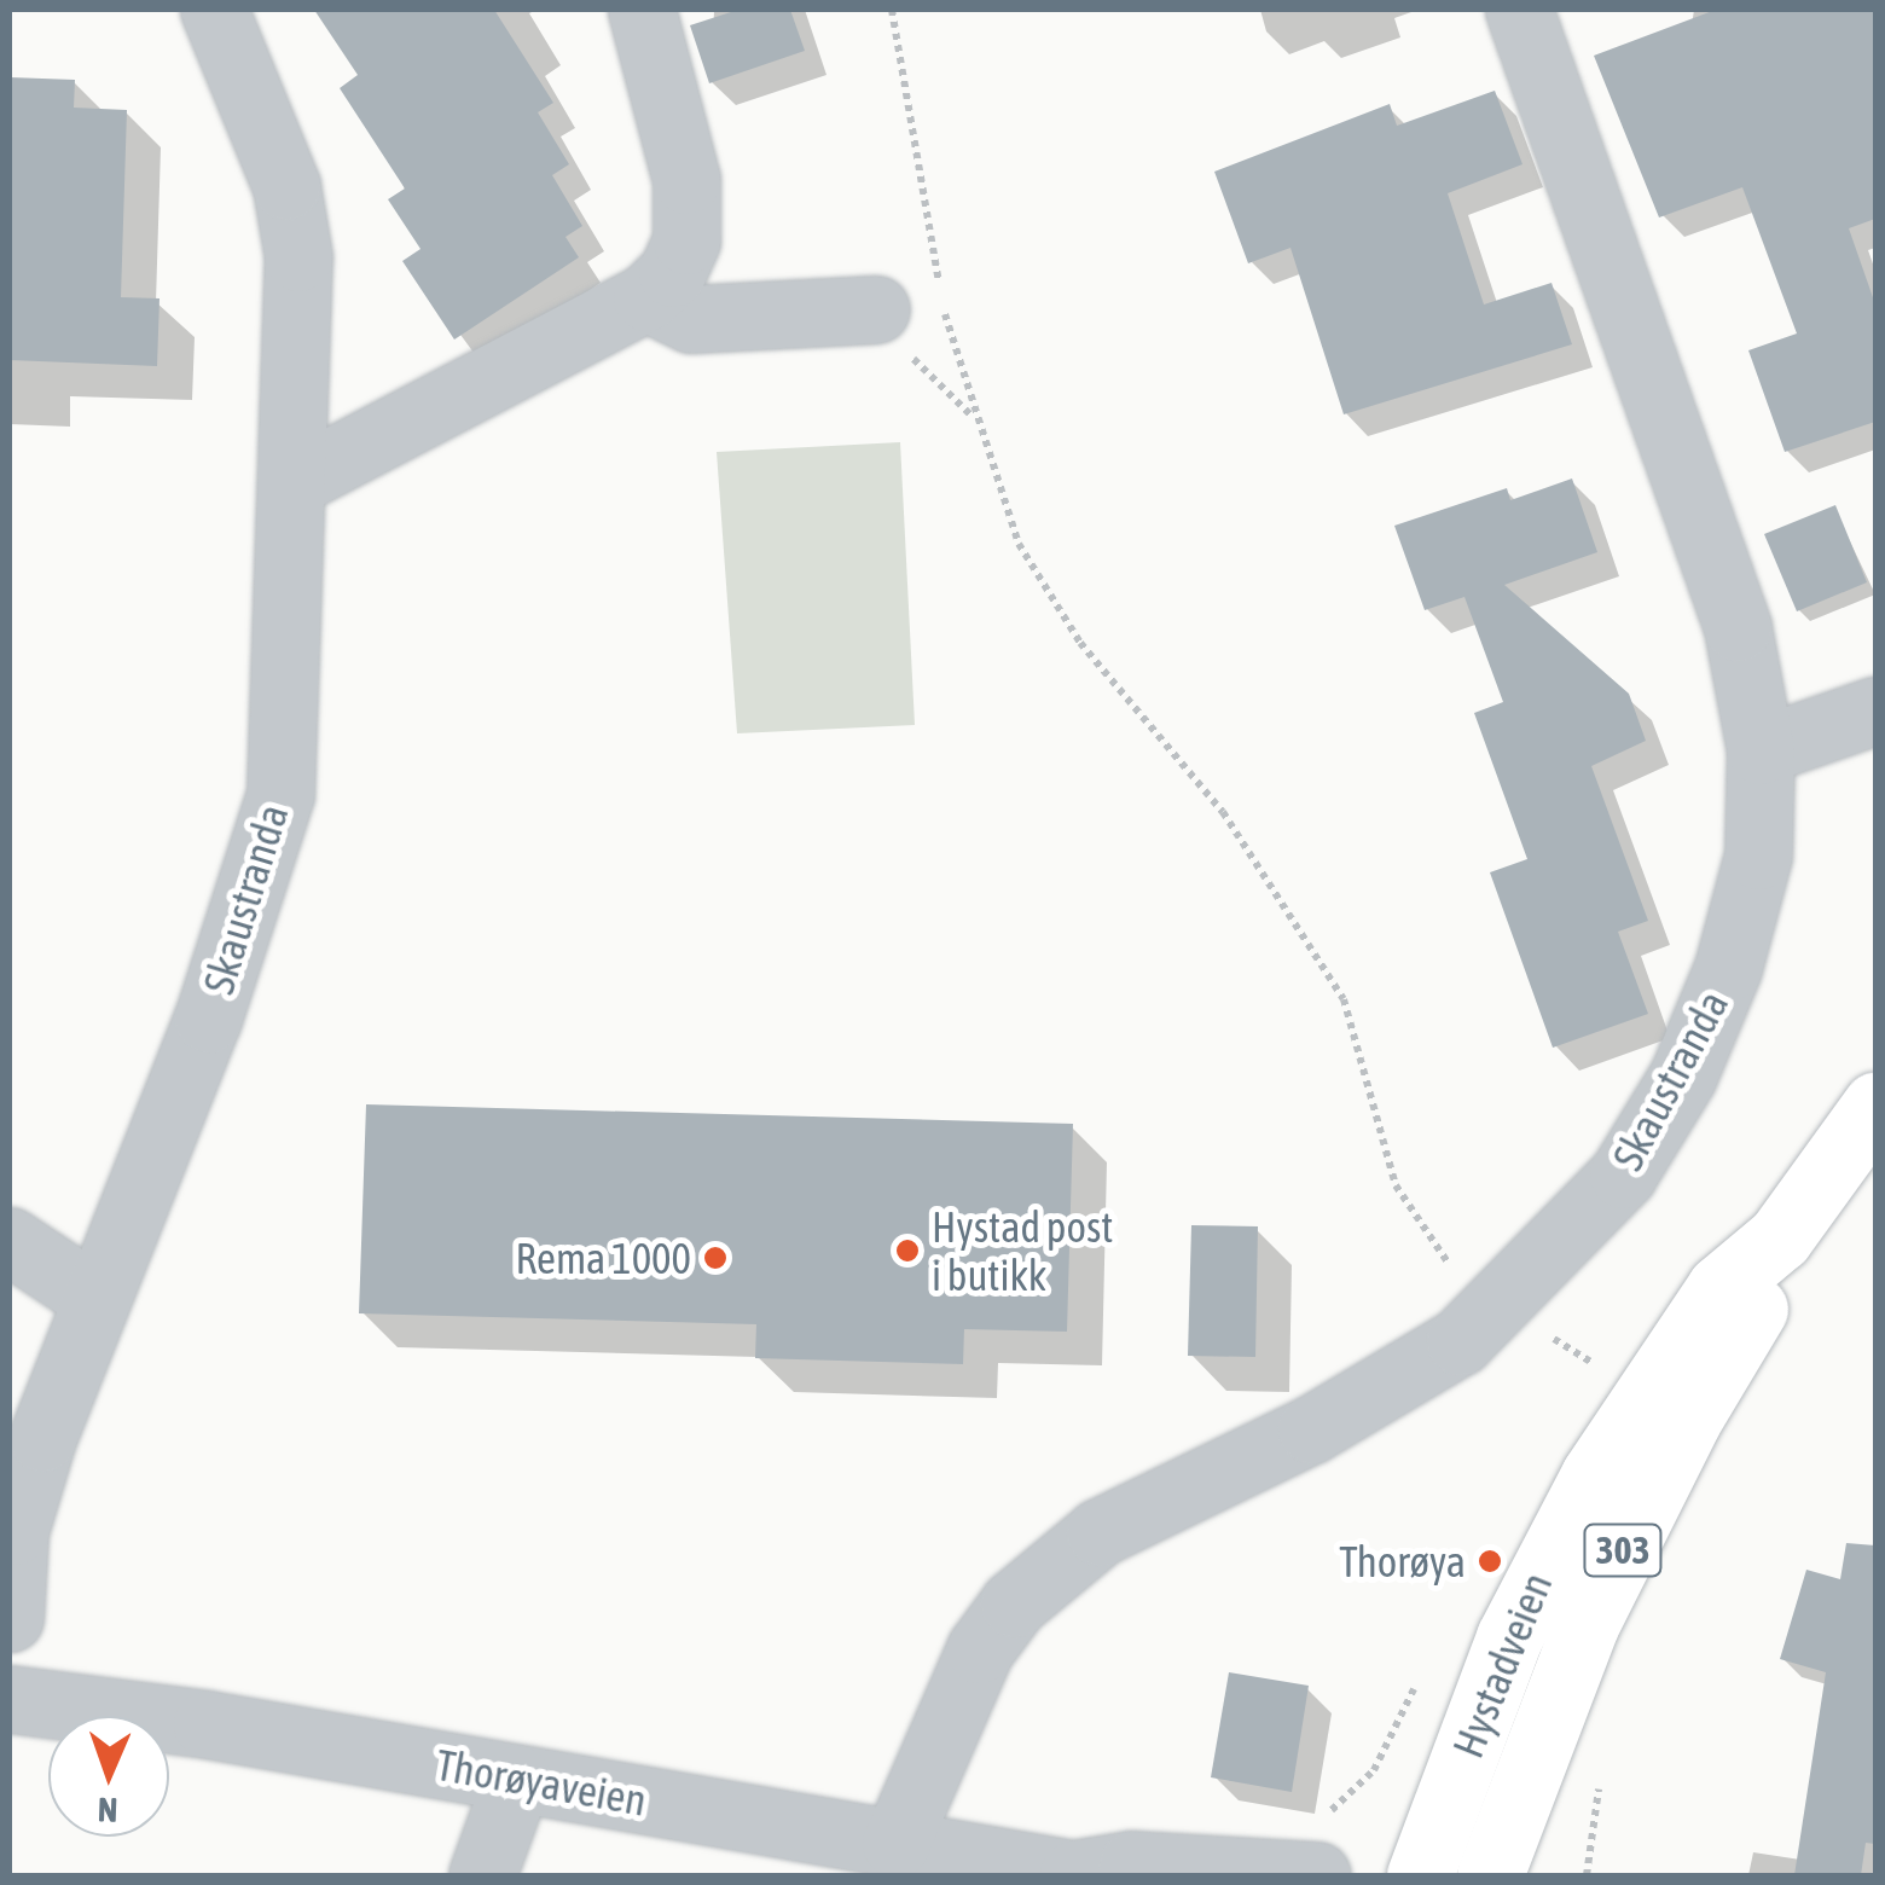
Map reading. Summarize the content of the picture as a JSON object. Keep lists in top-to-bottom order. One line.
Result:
{"streets":{"main road":["303","Hystadveien"],"street":["Skaustranda","Thorøyaveien"]},"crossings":[["Skaustranda","Thorøyaveien"]],"places":["Hystad post i butikk","Rema 1000","Thorøya"],"north":"bottom"}
